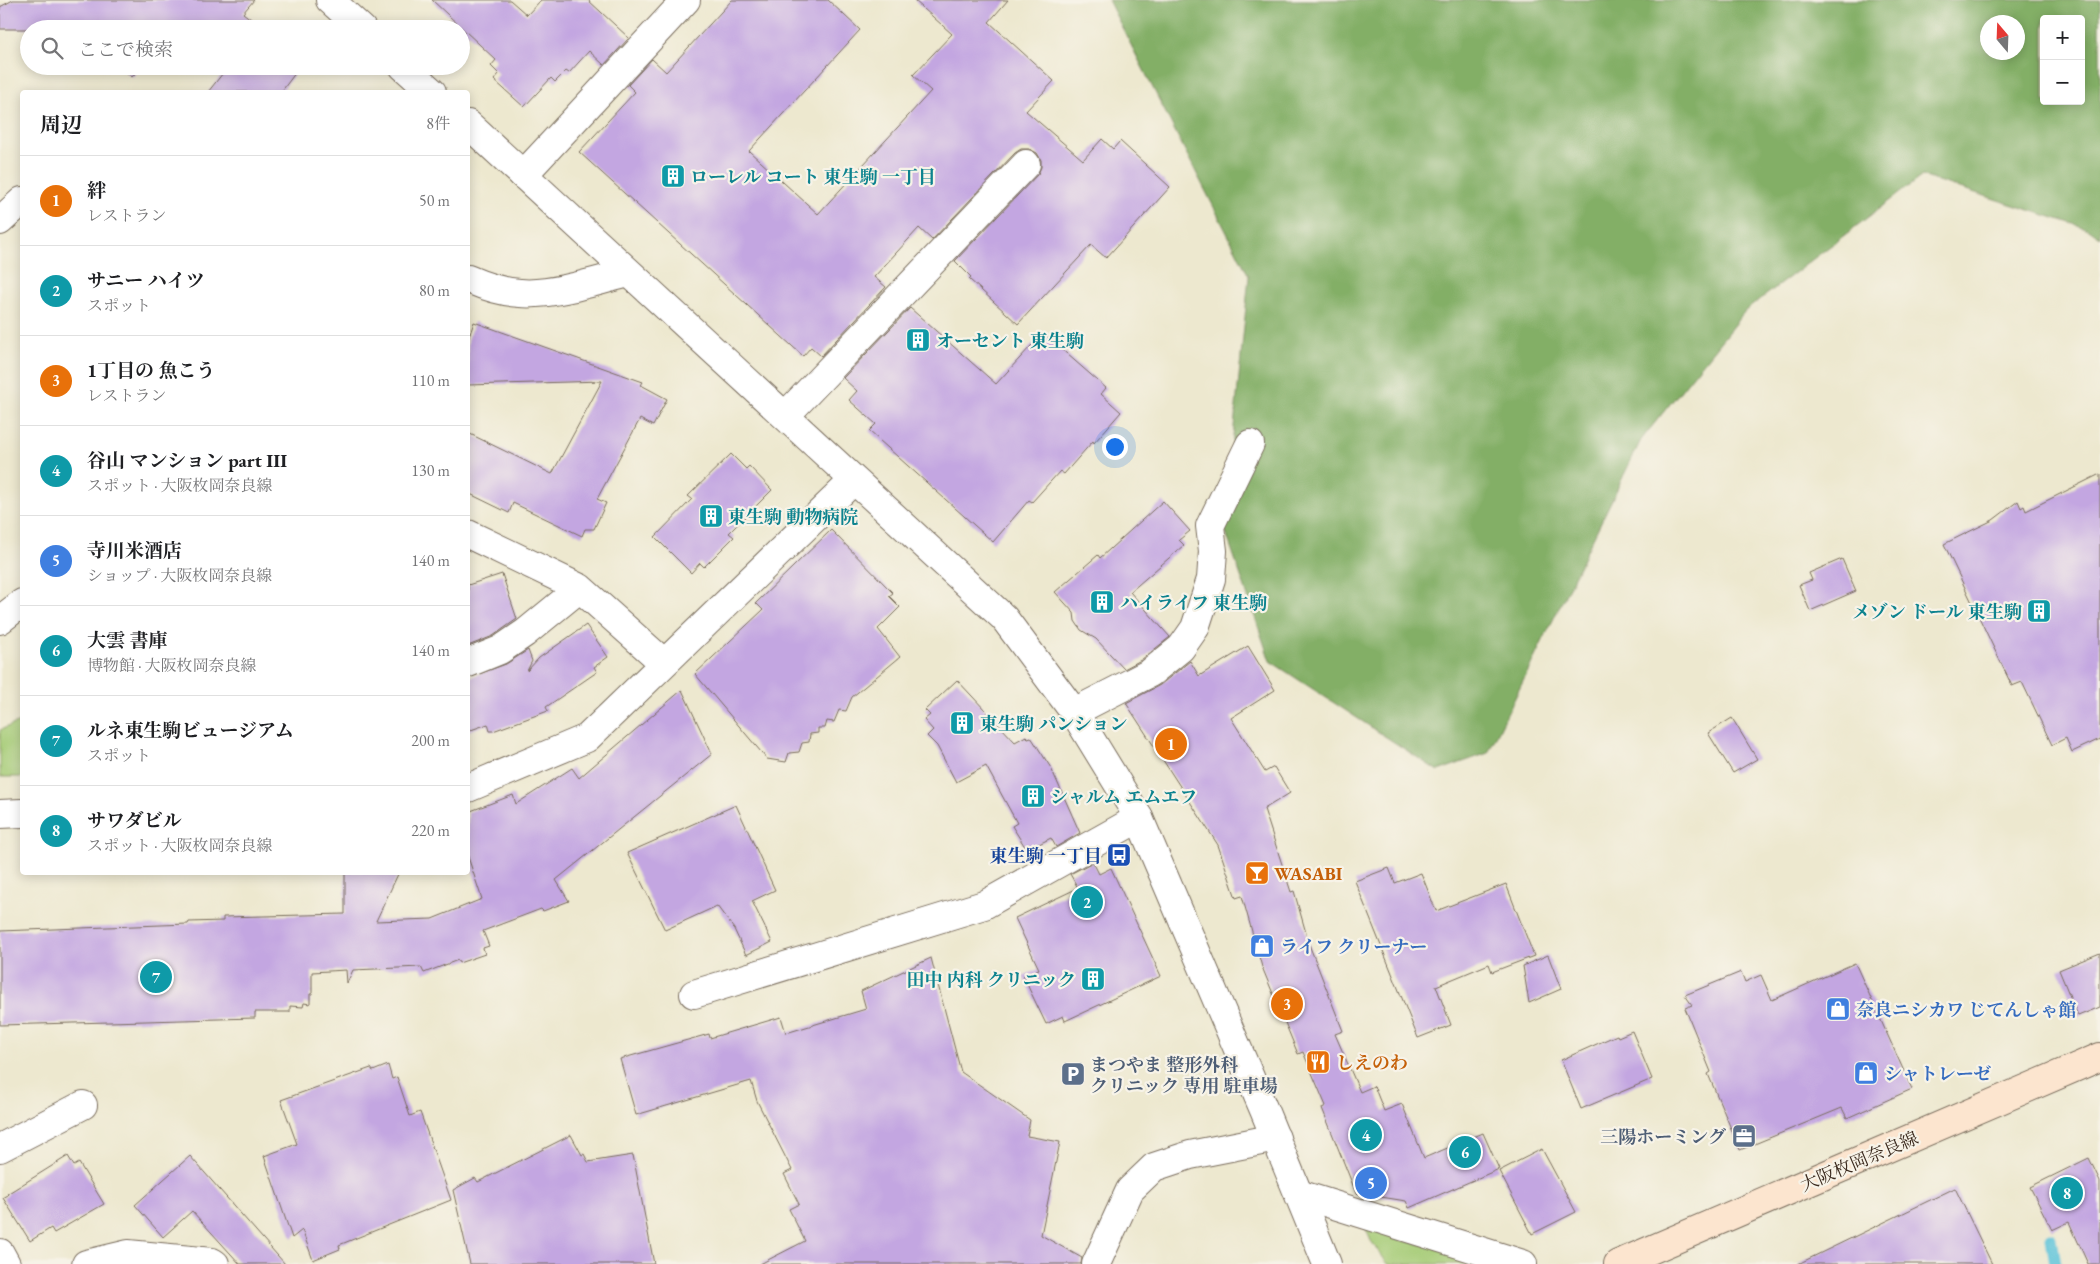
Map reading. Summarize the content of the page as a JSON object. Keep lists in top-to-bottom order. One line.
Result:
{"streets":{"main road":["大阪枚岡奈良線"]},"places":{"building":["ローレル コート 東生駒 一丁目","オーセント 東生駒","東生駒 動物病院","ハイライフ 東生駒","メゾン ドール 東生駒","東生駒 パンション","シャルム エムエフ","田中 内科 クリニック"],"bus stop":["東生駒 一丁目"],"bar":["WASABI"],"shop":["ライフ クリーナー","奈良ニシカワ じてんしゃ館","シャトレーゼ"],"restaurant":["しえのわ"],"parking":["まつやま 整形外科 クリニック 専用 駐車場"],"office":["三陽ホーミング"]},"north":"top","page":{"map_buttons":["+","−"],"search":"ここで検索","heading":["周辺","8件"],"list":[{"mark":"1","name":"絆","note":"レストラン","value":"50 m"},{"mark":"2","name":"サニー ハイツ","note":"スポット","value":"80 m"},{"mark":"3","name":"1丁目の 魚こう","note":"レストラン","value":"110 m"},{"mark":"4","name":"谷山 マンション part III","note":"スポット · 大阪枚岡奈良線","value":"130 m"},{"mark":"5","name":"寺川米酒店","note":"ショップ · 大阪枚岡奈良線","value":"140 m"},{"mark":"6","name":"大雲 書庫","note":"博物館 · 大阪枚岡奈良線","value":"140 m"},{"mark":"7","name":"ルネ東生駒ビュージアム","note":"スポット","value":"200 m"},{"mark":"8","name":"サワダビル","note":"スポット · 大阪枚岡奈良線","value":"220 m"}],"pins":["1","2","7","3","4","6","5","8"]}}
